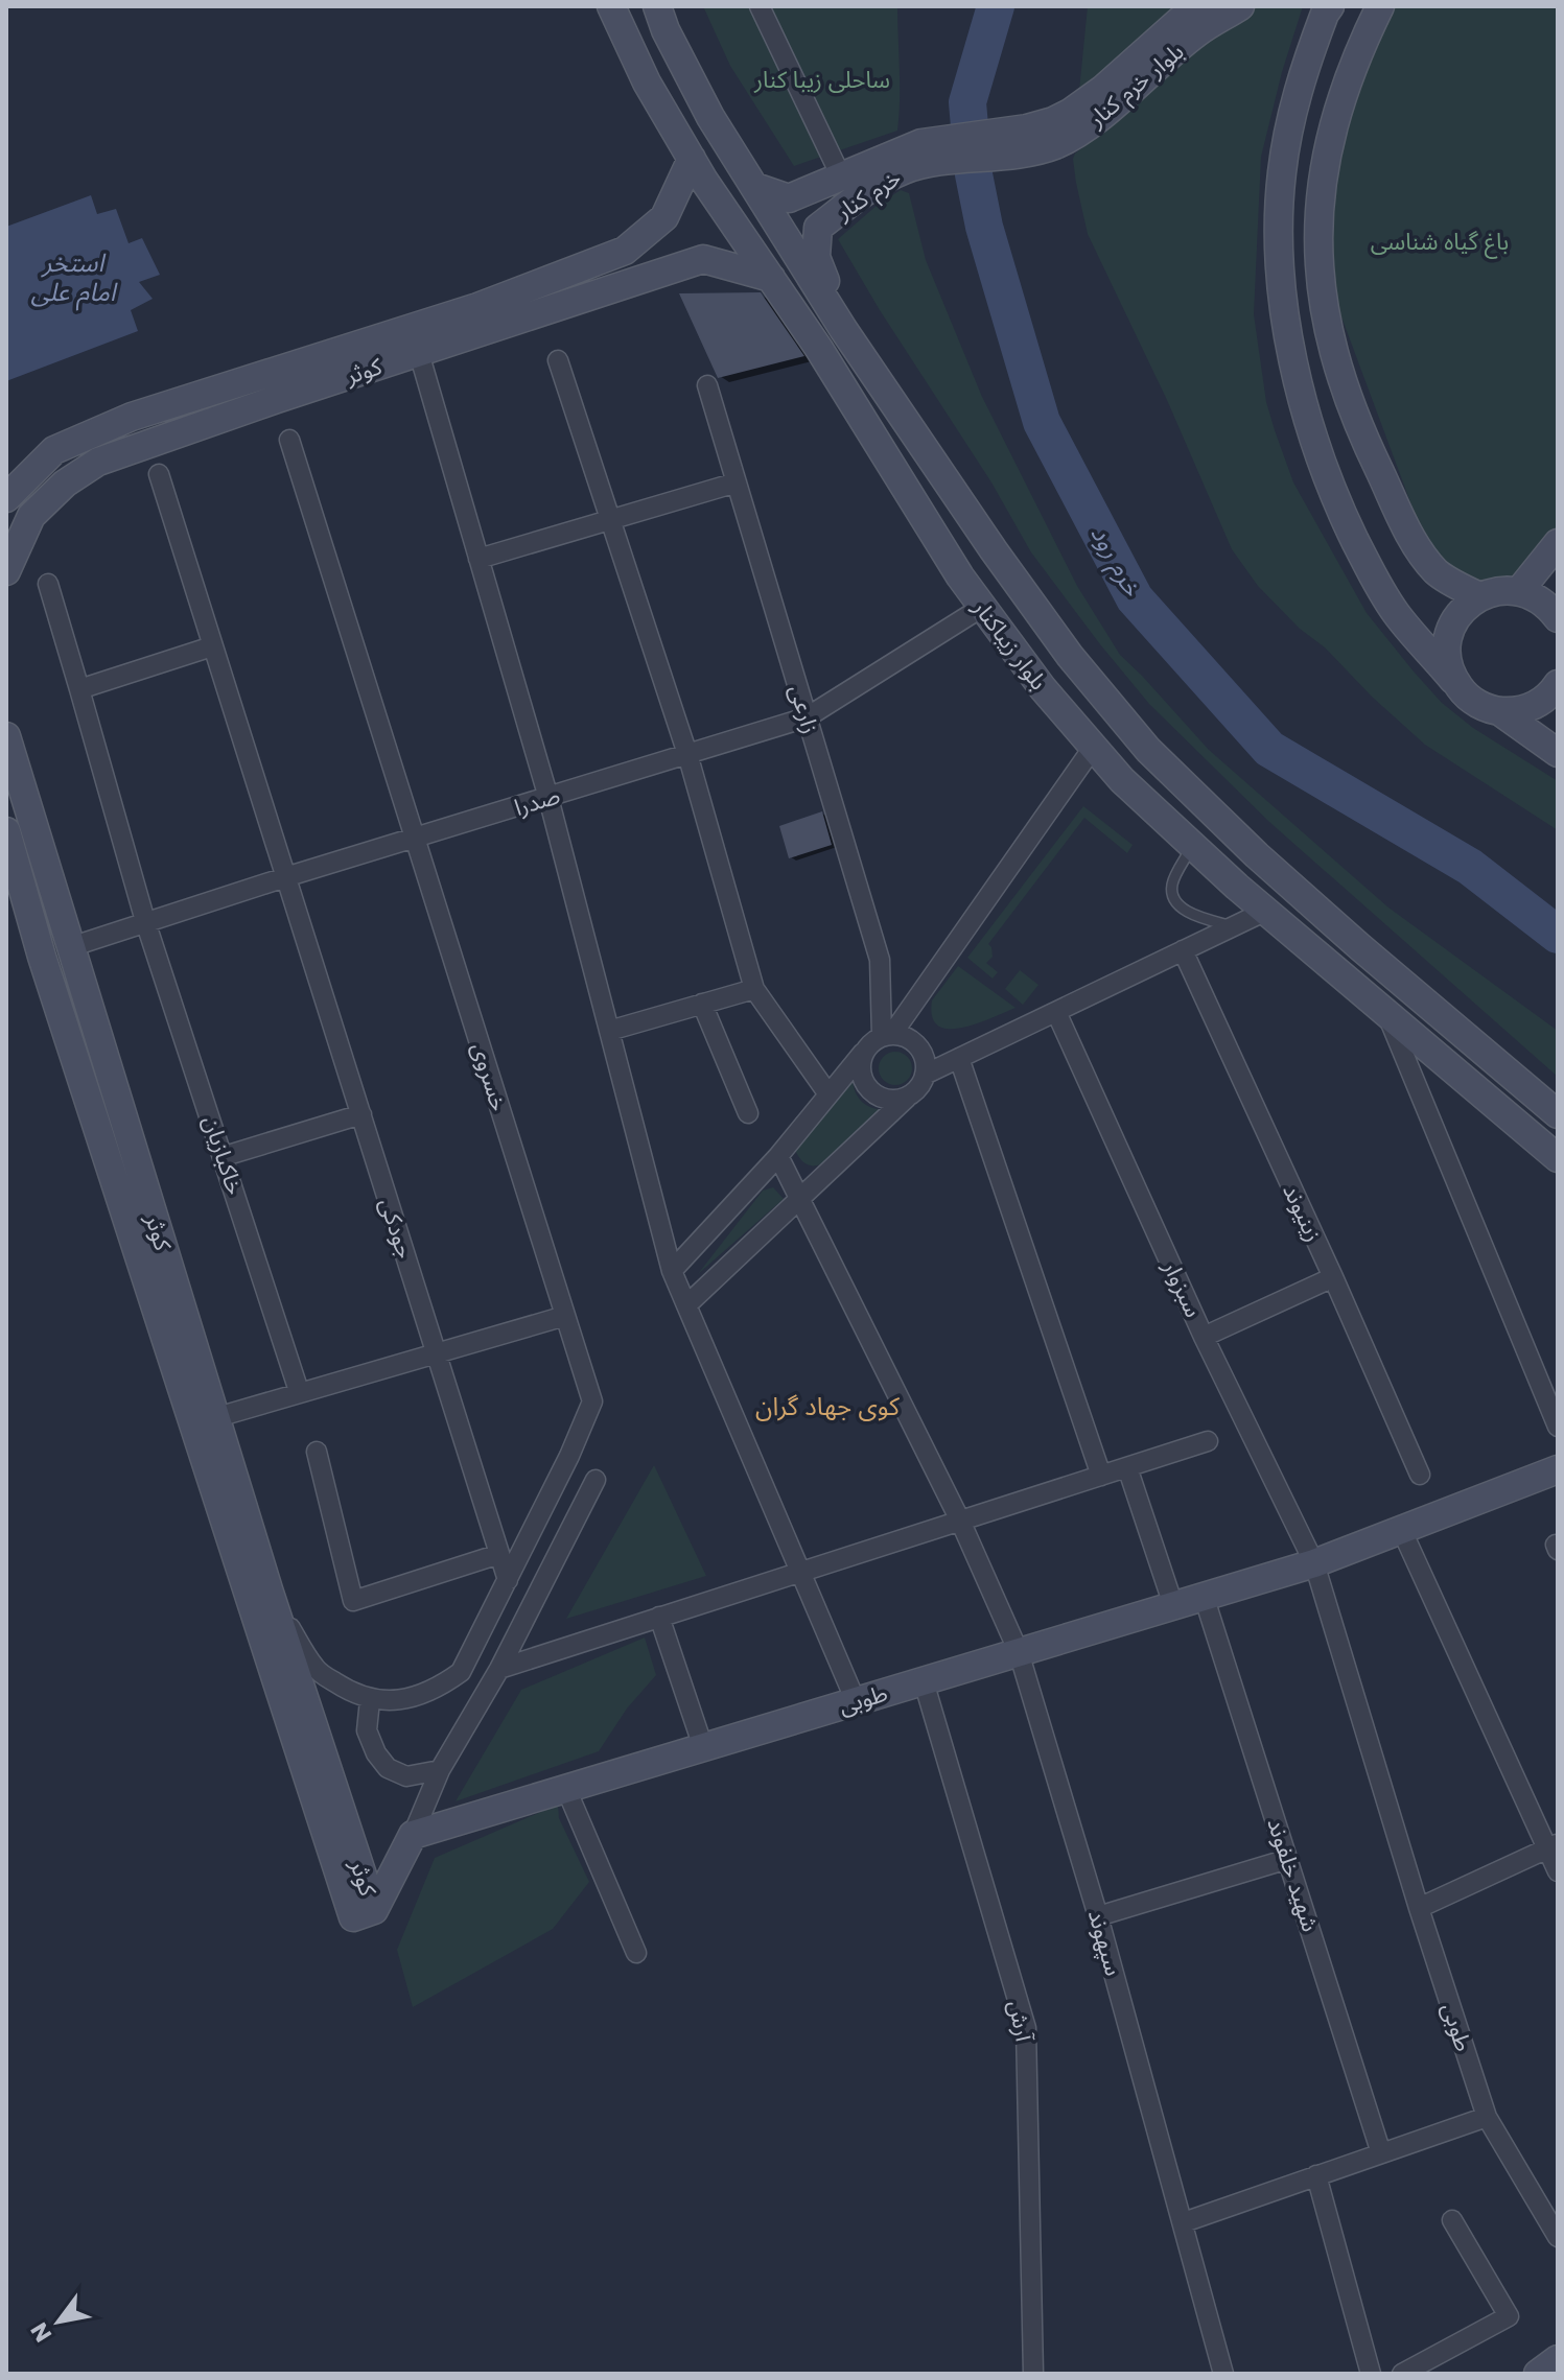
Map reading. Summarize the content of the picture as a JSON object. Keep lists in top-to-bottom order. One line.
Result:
{"streets":{"main road":["بلوار خرم کنار","خرم کنار","کوثر","بلوار زیباکنار","طوبی"],"street":["زارعی","صدرا","خسروی","خاکبازیان","زینیوند","جودکی","سبزوار","شهید خلفوند","سپهوند","آرش"]},"crossings":[["بلوار خرم کنار","خرم کنار"],["خرم کنار","بلوار زیباکنار"],["کوثر","بلوار زیباکنار"],["کوثر","صدرا"],["بلوار زیباکنار","صدرا"],["زارعی","صدرا"],["صدرا","خسروی"],["صدرا","خاکبازیان"],["صدرا","جودکی"],["خسروی","جودکی"],["سبزوار","طوبی"],["طوبی","شهید خلفوند"],["طوبی","سپهوند"],["طوبی","آرش"]],"districts":["کوی جهاد گران"],"water":["استخر امام علی","خرم رود"],"parks":["ساحلی زیبا کنار","باغ گیاه شناسی"],"north":"bottom left"}
